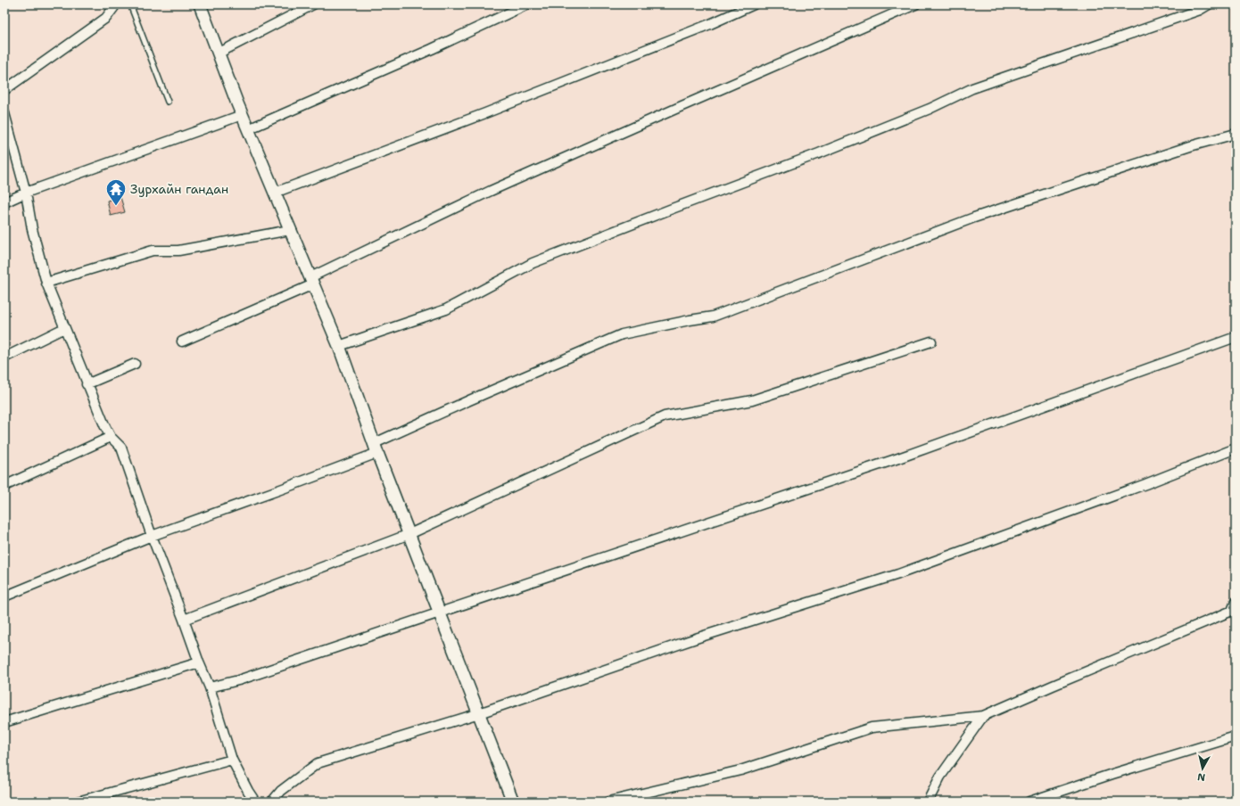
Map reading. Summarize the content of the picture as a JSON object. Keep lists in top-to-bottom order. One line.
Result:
{"places":{"temple":["Зурхайн гандан"]},"north":"bottom"}
